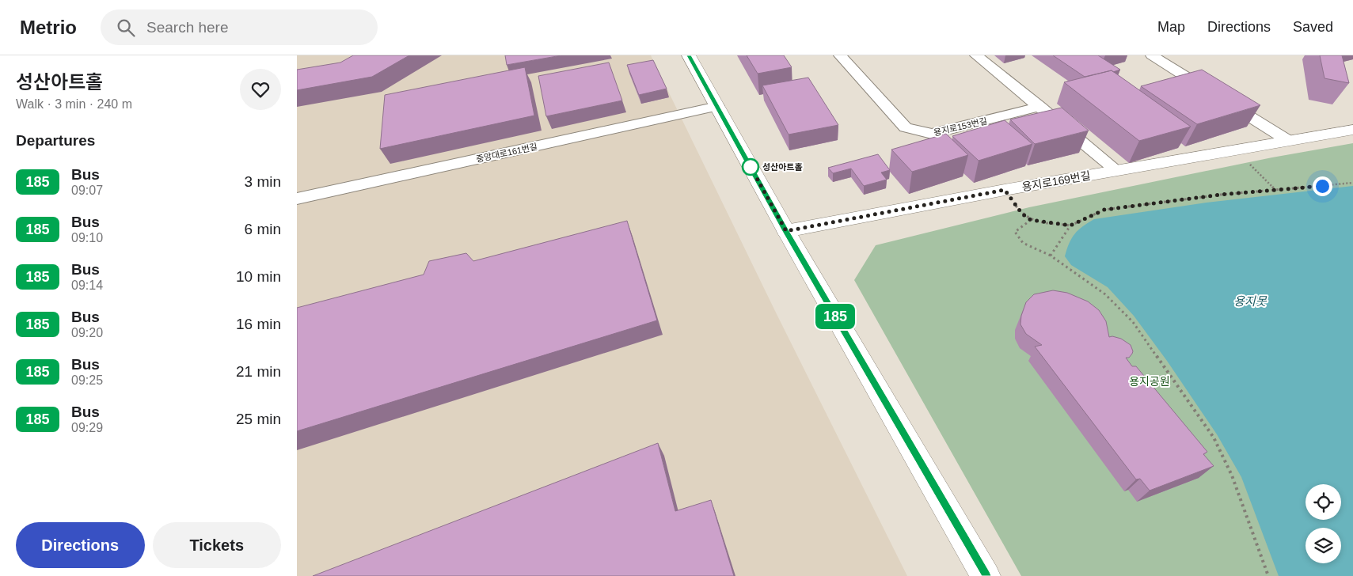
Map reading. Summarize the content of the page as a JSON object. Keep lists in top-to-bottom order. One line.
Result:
{"streets":{"main road":["용지로169번길"],"street":["용지로153번길","중앙대로161번길"]},"crossings":[["용지로153번길","용지로169번길"]],"water":["용지못"],"parks":["용지공원"],"places":["성산아트홀"],"lines":["bus line 185"],"page":{"header":"Metrio","search":"Search here","nav":["Map","Directions","Saved"],"heading":[["성산아트홀","Walk · 3 min · 240 m"],"Departures"],"on_map":"185","list":[{"mark":"185","name":"Bus","note":"09:07","value":"3 min"},{"mark":"185","name":"Bus","note":"09:10","value":"6 min"},{"mark":"185","name":"Bus","note":"09:14","value":"10 min"},{"mark":"185","name":"Bus","note":"09:20","value":"16 min"},{"mark":"185","name":"Bus","note":"09:25","value":"21 min"},{"mark":"185","name":"Bus","note":"09:29","value":"25 min"}],"buttons":["Directions","Tickets"]}}
